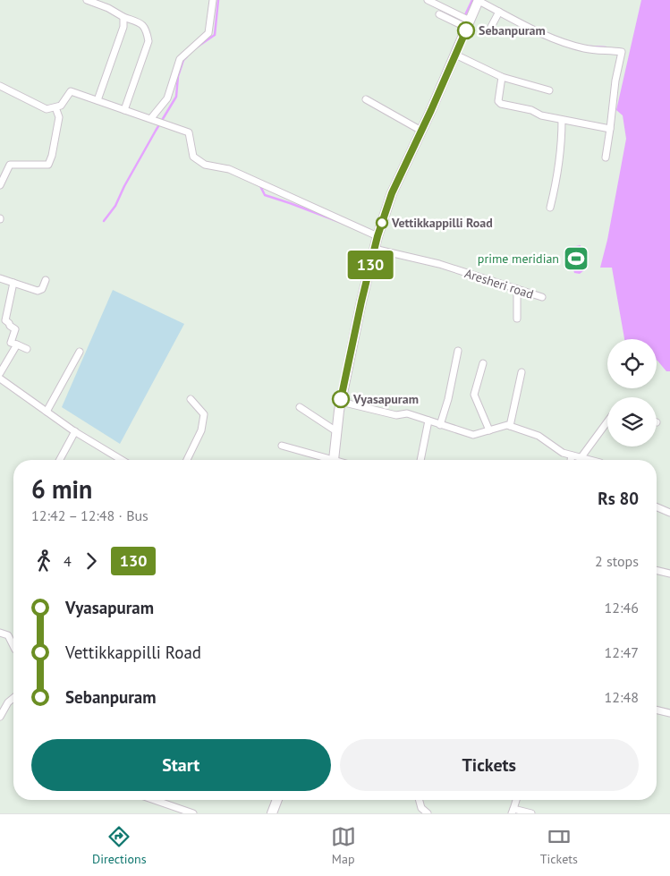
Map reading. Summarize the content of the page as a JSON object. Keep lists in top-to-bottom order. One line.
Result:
{"streets":{"street":["Aresheri road"]},"places":{"other":["Sebanpuram","Vettikkappilli Road","Vyasapuram"],"sports":["prime meridian"]},"lines":["bus line 130"],"page":{"on_map":"130","heading":["6 min","12:42 – 12:48 · Bus","Rs 80"],"legs":["4","130","2 stops"],"list":[{"name":"Vyasapuram","value":"12:46"},{"name":"Vettikkappilli Road","value":"12:47"},{"name":"Sebanpuram","value":"12:48"}],"buttons":["Start","Tickets"],"tabs":["Directions","Map","Tickets"]}}
